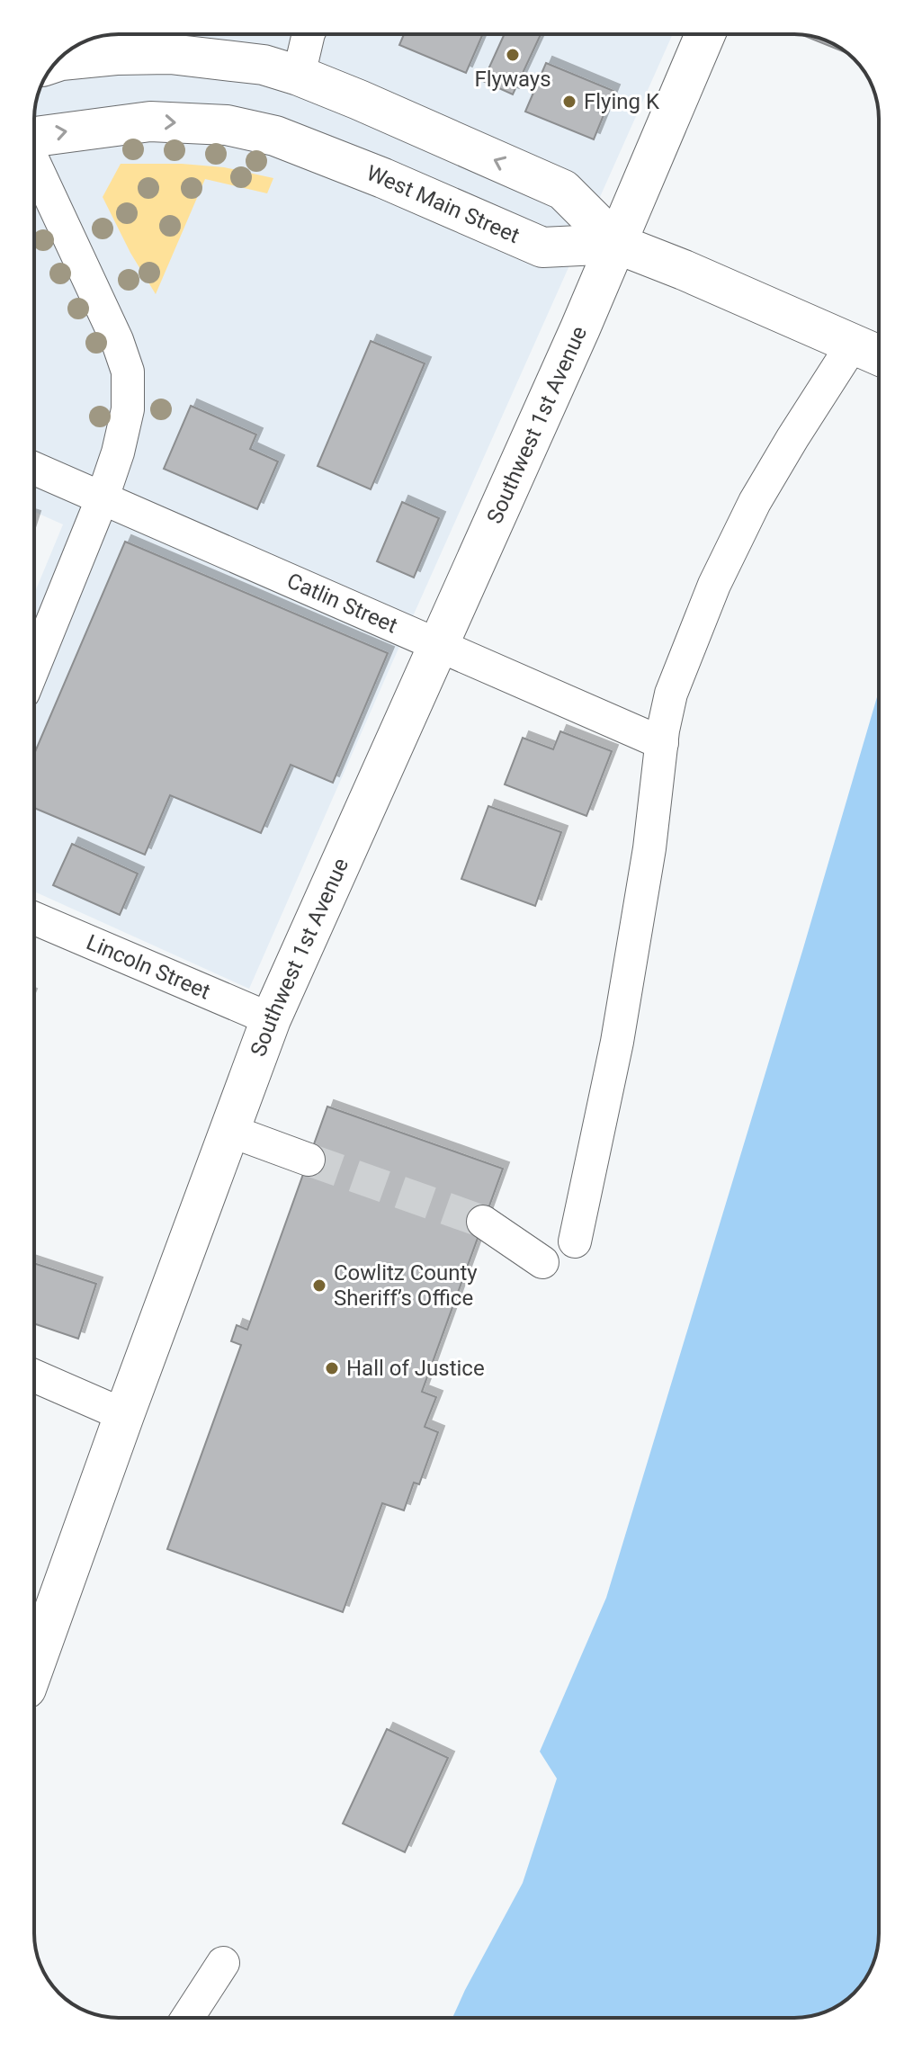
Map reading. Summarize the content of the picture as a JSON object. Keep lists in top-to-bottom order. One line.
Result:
{"streets":{"main road":["West Main Street","Southwest 1st Avenue"],"street":["Catlin Street","Lincoln Street"]},"crossings":[["West Main Street","Southwest 1st Avenue"],["Southwest 1st Avenue","Catlin Street"],["Southwest 1st Avenue","Lincoln Street"]],"places":["Flyways","Flying K","Cowlitz County Sheriff’s Office","Hall of Justice"]}
